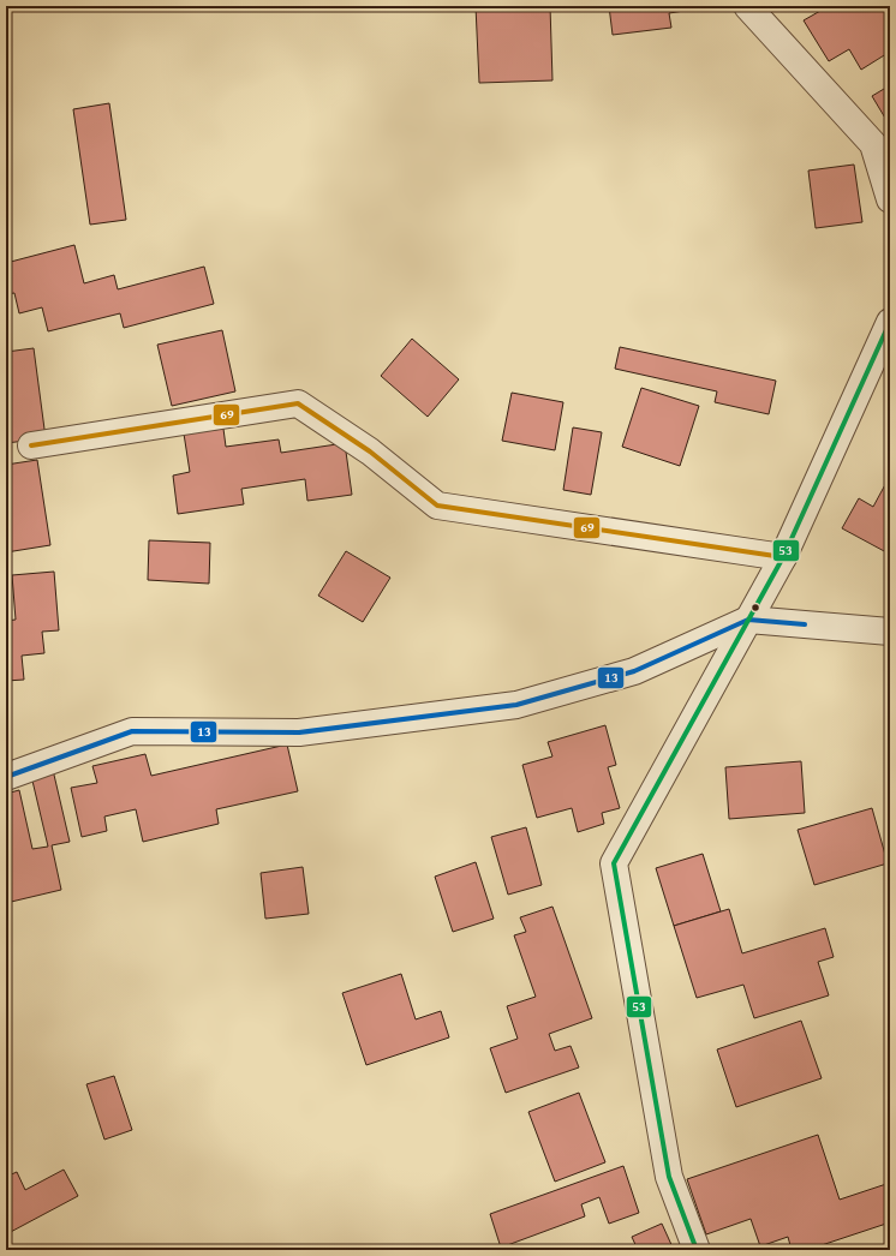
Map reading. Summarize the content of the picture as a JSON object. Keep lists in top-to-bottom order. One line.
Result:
{"lines":["transit line 53","transit line 69","transit line 13"]}
